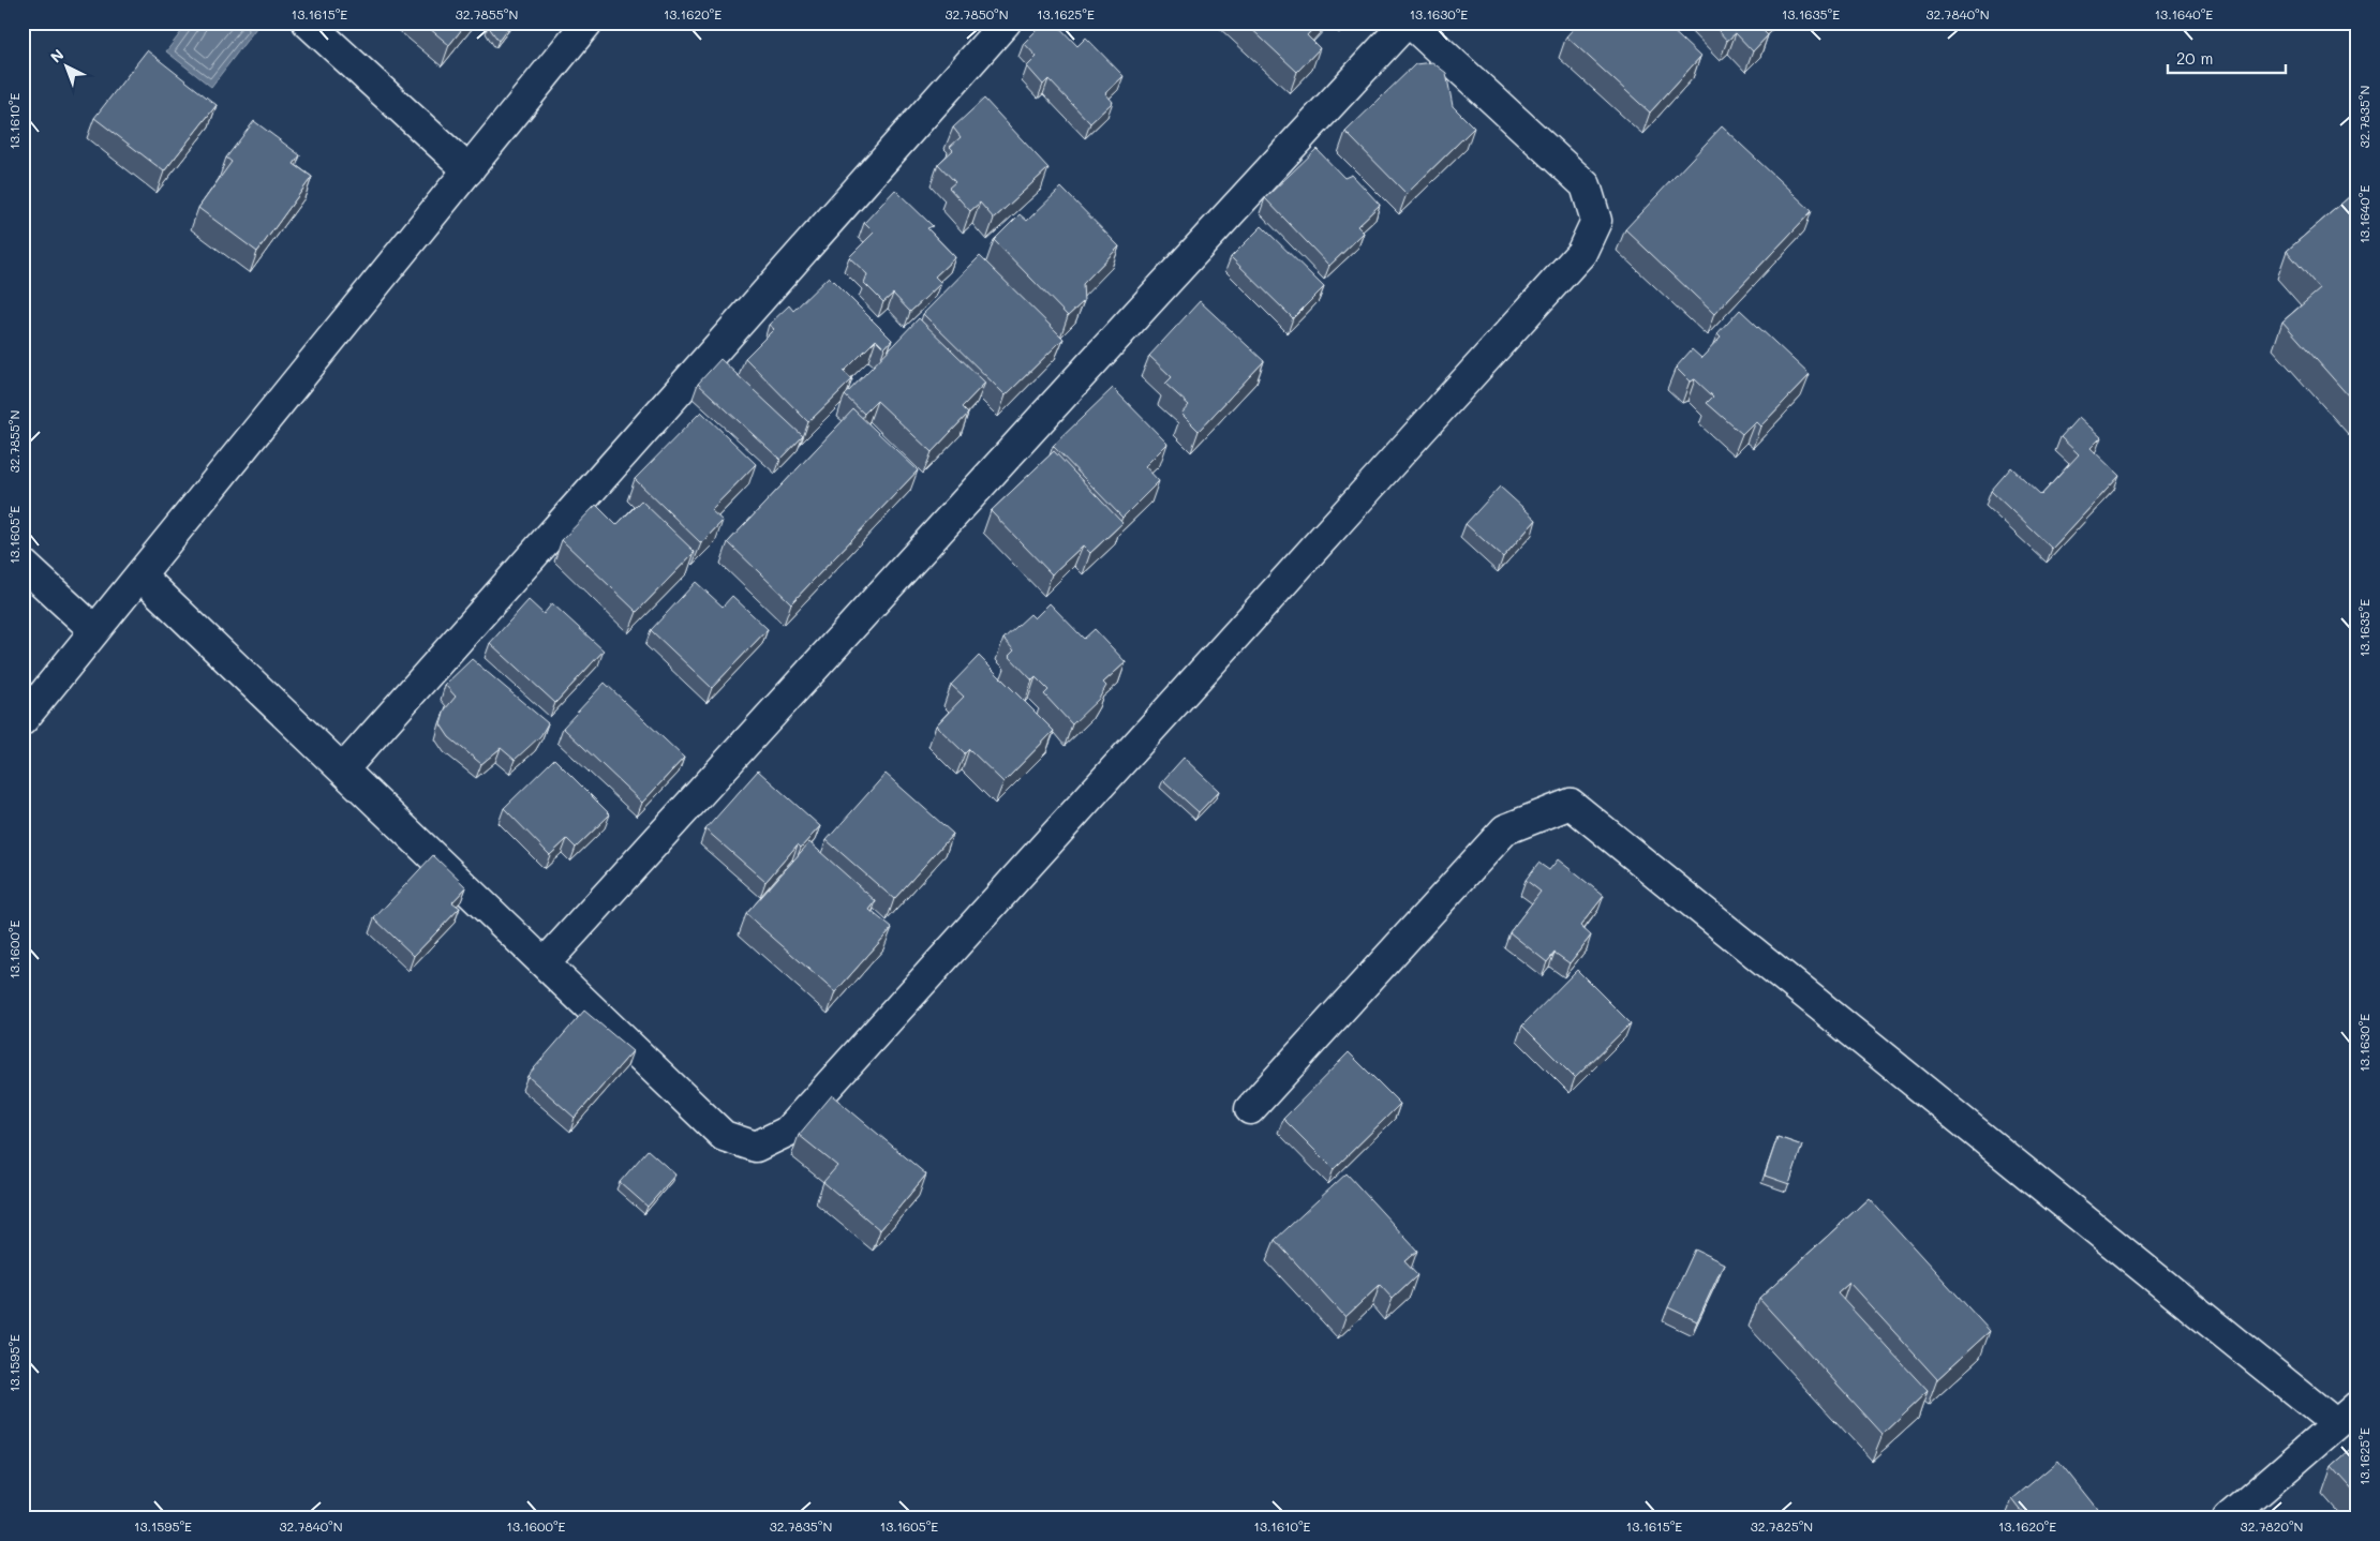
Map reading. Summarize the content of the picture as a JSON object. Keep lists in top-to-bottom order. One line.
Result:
{"scale_bar":"20 m","north":"top left","coordinates":["13.1615°E","32.7855°N","13.1620°E","32.7850°N","13.1625°E","13.1630°E","13.1635°E","32.7840°N","13.1640°E","32.7835°N","13.1610°E","13.1605°E","13.1600°E","13.1595°E","32.7825°N","32.7820°N"]}
